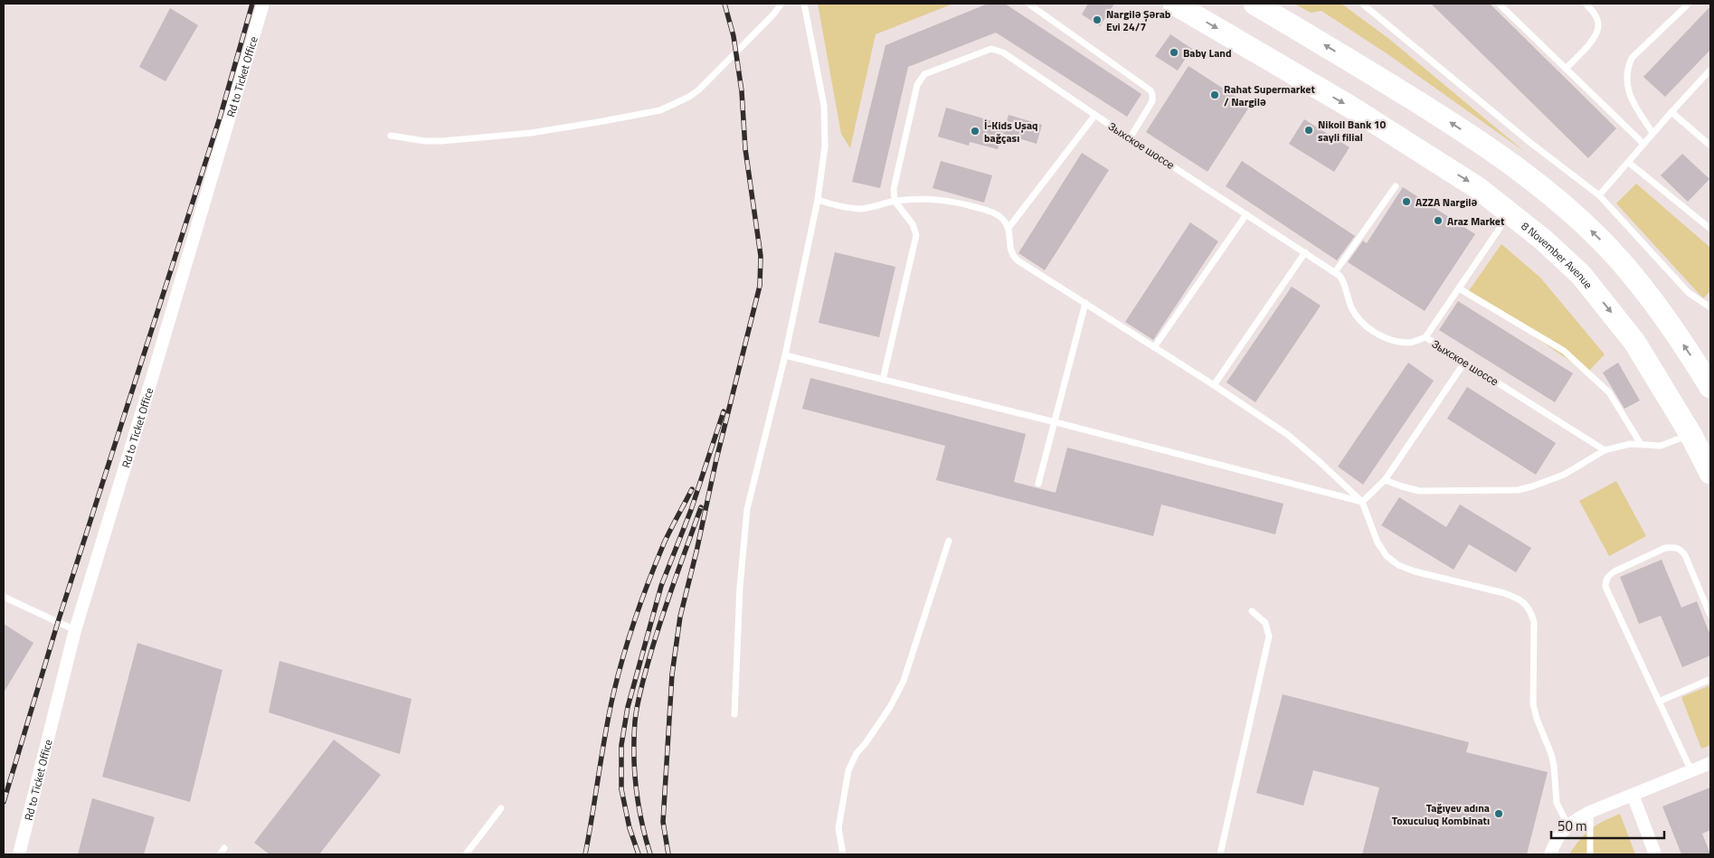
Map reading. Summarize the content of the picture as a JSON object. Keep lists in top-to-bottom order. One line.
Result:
{"streets":{"highway":["8 November Avenue"],"street":["Rd to Ticket Office"],"lane":["Зыхское шоссе"]},"places":["Nargilə Şərab Evi 24/7","Baby Land","Rahat Supermarket / Nargilə","Nikoil Bank 10 sayli filial","İ-Kids Uşaq bağçası","AZZA Nargilə","Araz Market","Tağıyev adına Toxuculuq Kombinatı"],"scale_bar":"50 m"}
